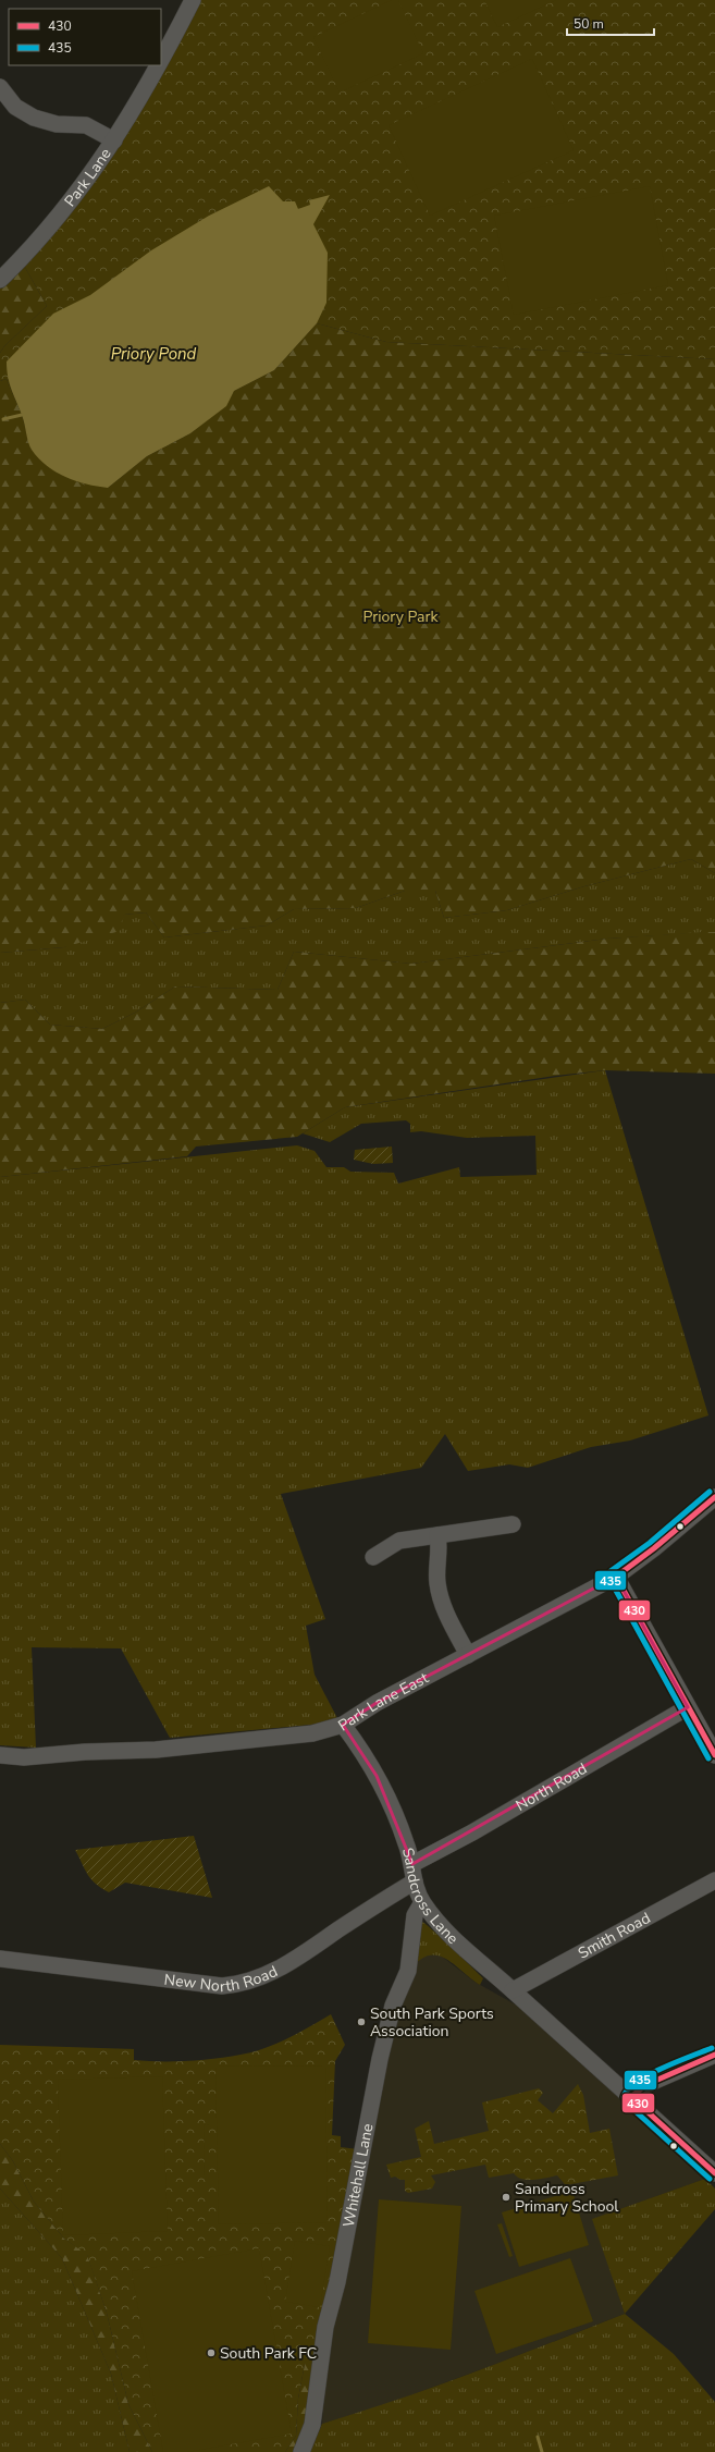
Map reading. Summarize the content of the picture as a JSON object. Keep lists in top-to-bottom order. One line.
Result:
{"streets":{"street":["Park Lane","Park Lane East","North Road","Sandcross Lane","Smith Road","New North Road","Whitehall Lane"]},"crossings":[["Park Lane East","Sandcross Lane"],["North Road","Sandcross Lane"],["Sandcross Lane","Smith Road"],["Sandcross Lane","New North Road"],["Sandcross Lane","Whitehall Lane"]],"water":["Priory Pond"],"parks":["Priory Park"],"places":["South Park Sports Association","Sandcross Primary School","South Park FC"],"lines":["transit line 435","transit line 430"],"legend":["430","435"],"scale_bar":"50 m"}
